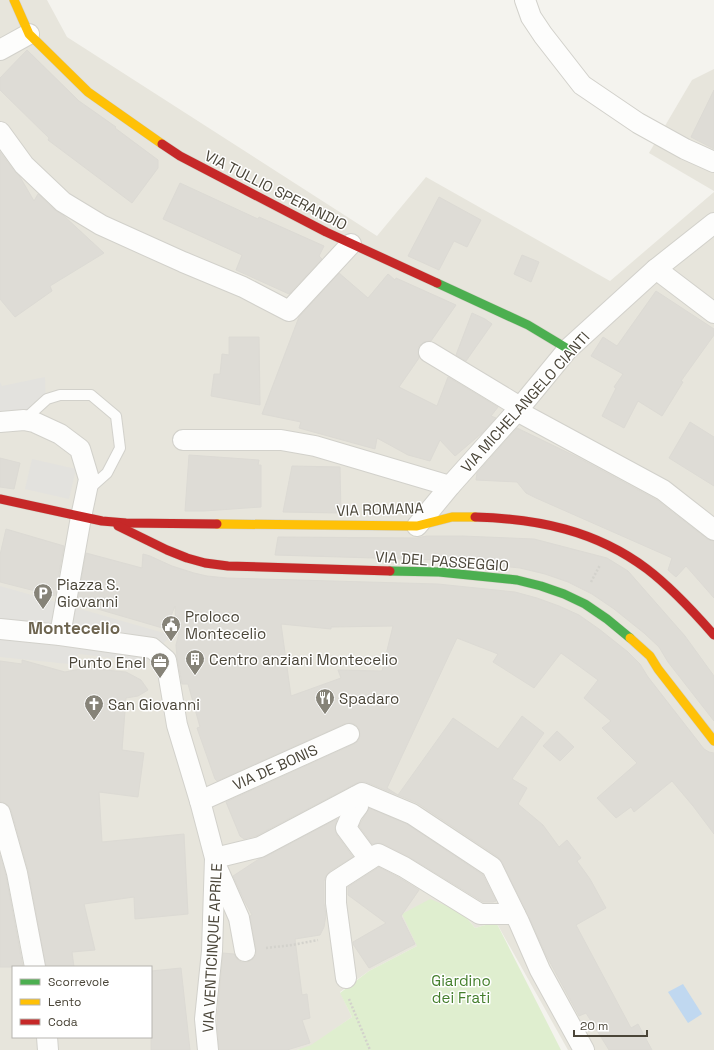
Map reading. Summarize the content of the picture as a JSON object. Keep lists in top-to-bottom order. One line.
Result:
{"streets":{"street":["VIA TULLIO SPERANDIO","VIA MICHELANGELO CIANTI","VIA ROMANA","VIA DEL PASSEGGIO","VIA DE BONIS","VIA VENTICINQUE APRILE"]},"crossings":[["VIA TULLIO SPERANDIO","VIA MICHELANGELO CIANTI"],["VIA MICHELANGELO CIANTI","VIA ROMANA"],["VIA ROMANA","VIA DEL PASSEGGIO"]],"districts":["Montecelio"],"parks":["Giardino dei Frati"],"places":{"parking":["Piazza S. Giovanni"],"public building":["Proloco Montecelio"],"building":["Centro anziani Montecelio"],"office":["Punto Enel"],"restaurant":["Spadaro"],"church":["San Giovanni"]},"legend":["Scorrevole","Lento","Coda"],"scale_bar":"20 m"}
